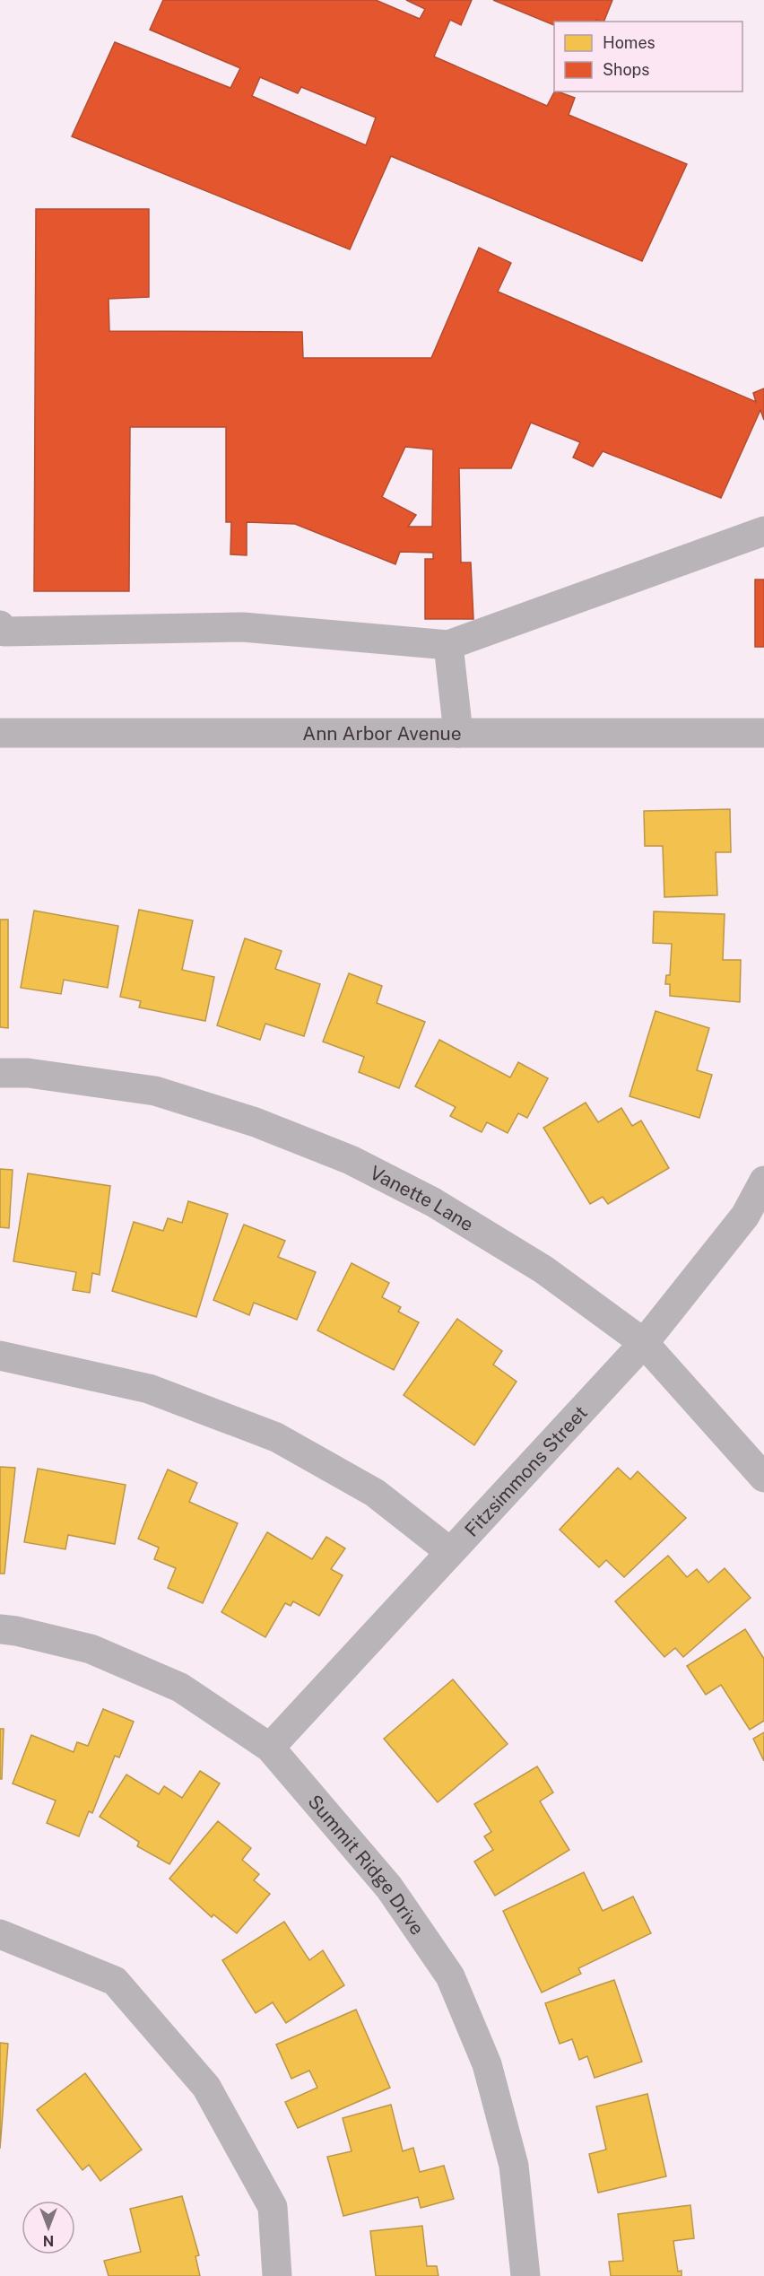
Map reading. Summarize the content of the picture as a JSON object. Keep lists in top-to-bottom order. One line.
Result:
{"streets":{"street":["Ann Arbor Avenue","Vanette Lane","Fitzsimmons Street","Summit Ridge Drive"]},"crossings":[["Vanette Lane","Fitzsimmons Street"],["Fitzsimmons Street","Summit Ridge Drive"]],"legend":["Homes","Shops"],"north":"bottom"}
